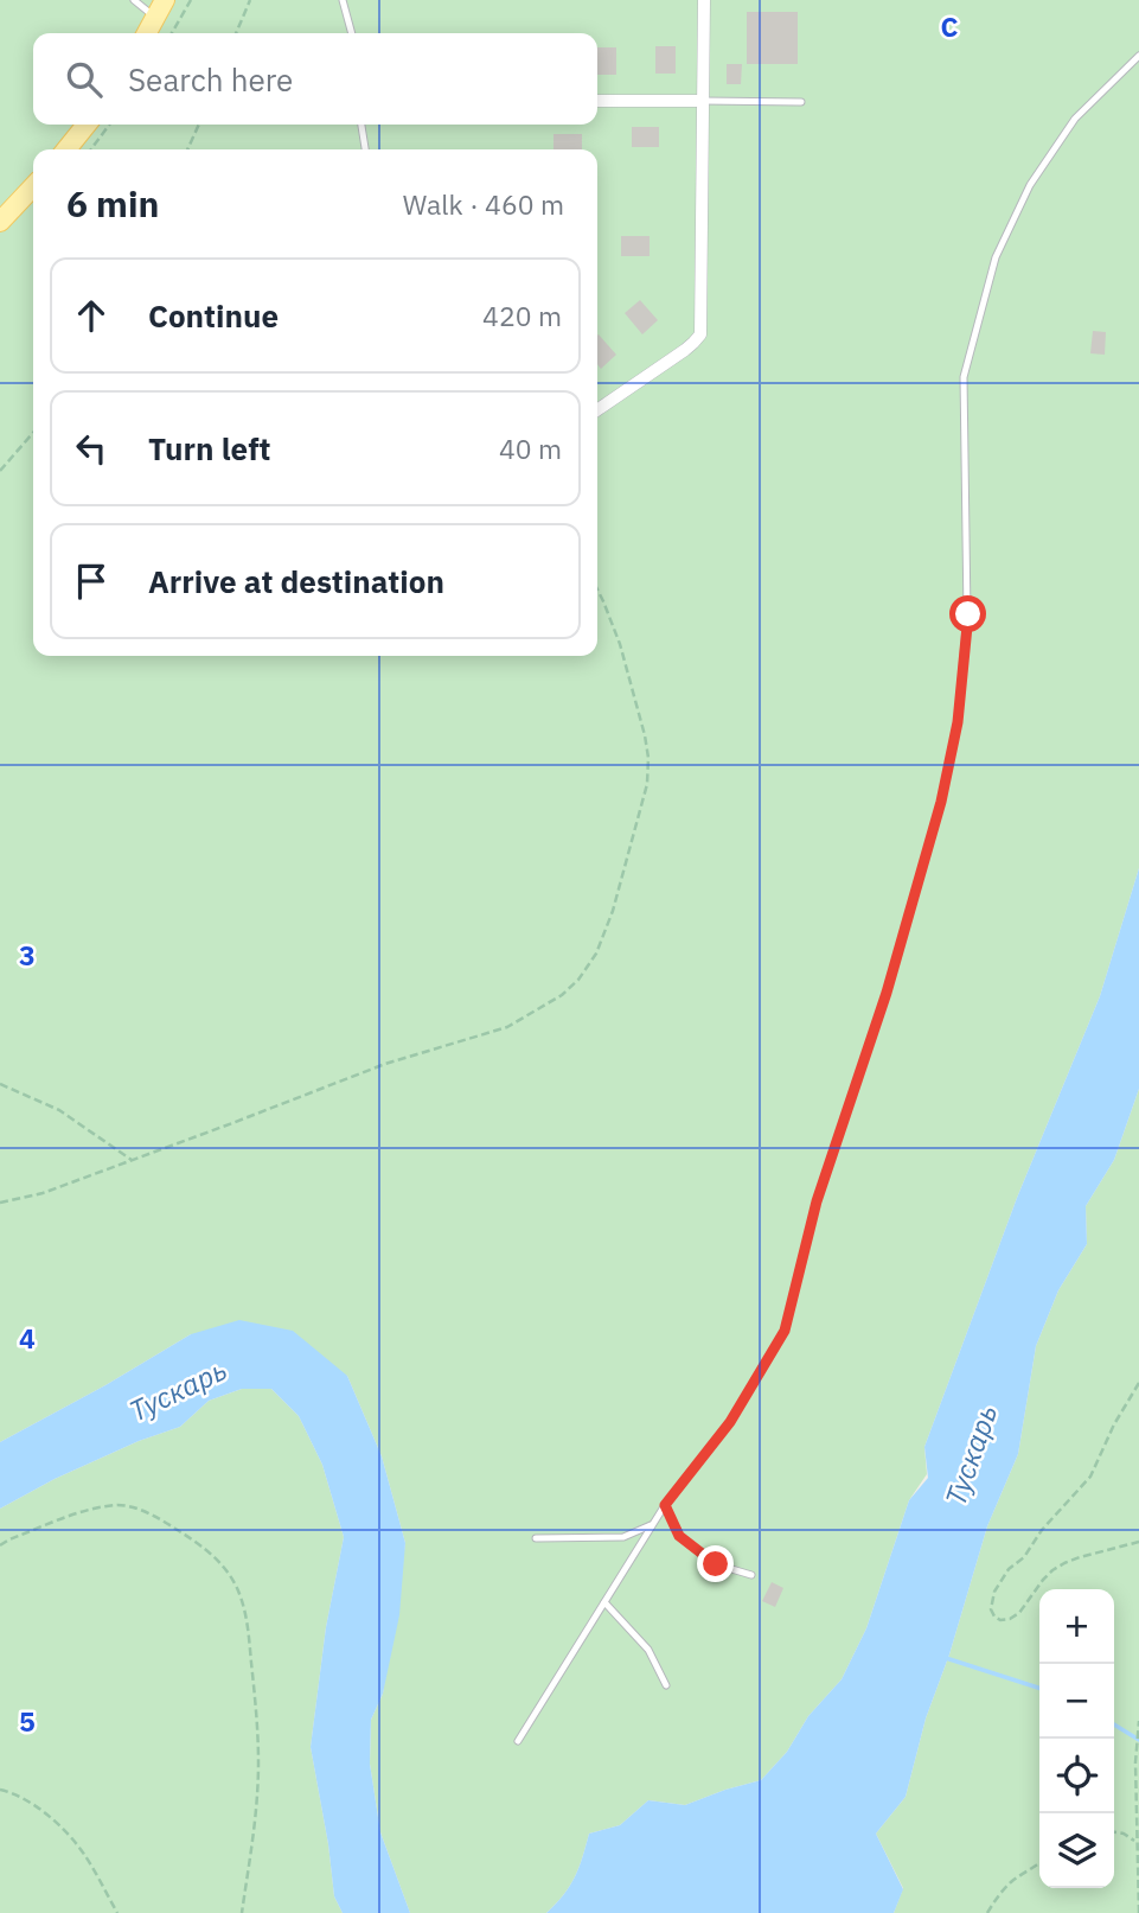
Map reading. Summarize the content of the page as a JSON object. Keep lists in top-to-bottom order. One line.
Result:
{"water":["Тускарь"],"page":{"search":"Search here","heading":["6 min","Walk · 460 m"],"list":[["Continue","420 m"],["Turn left","40 m"],"Arrive at destination"],"map_buttons":["+","−"]},"grid":{"columns":["C"],"rows":["3","4","5"]}}
